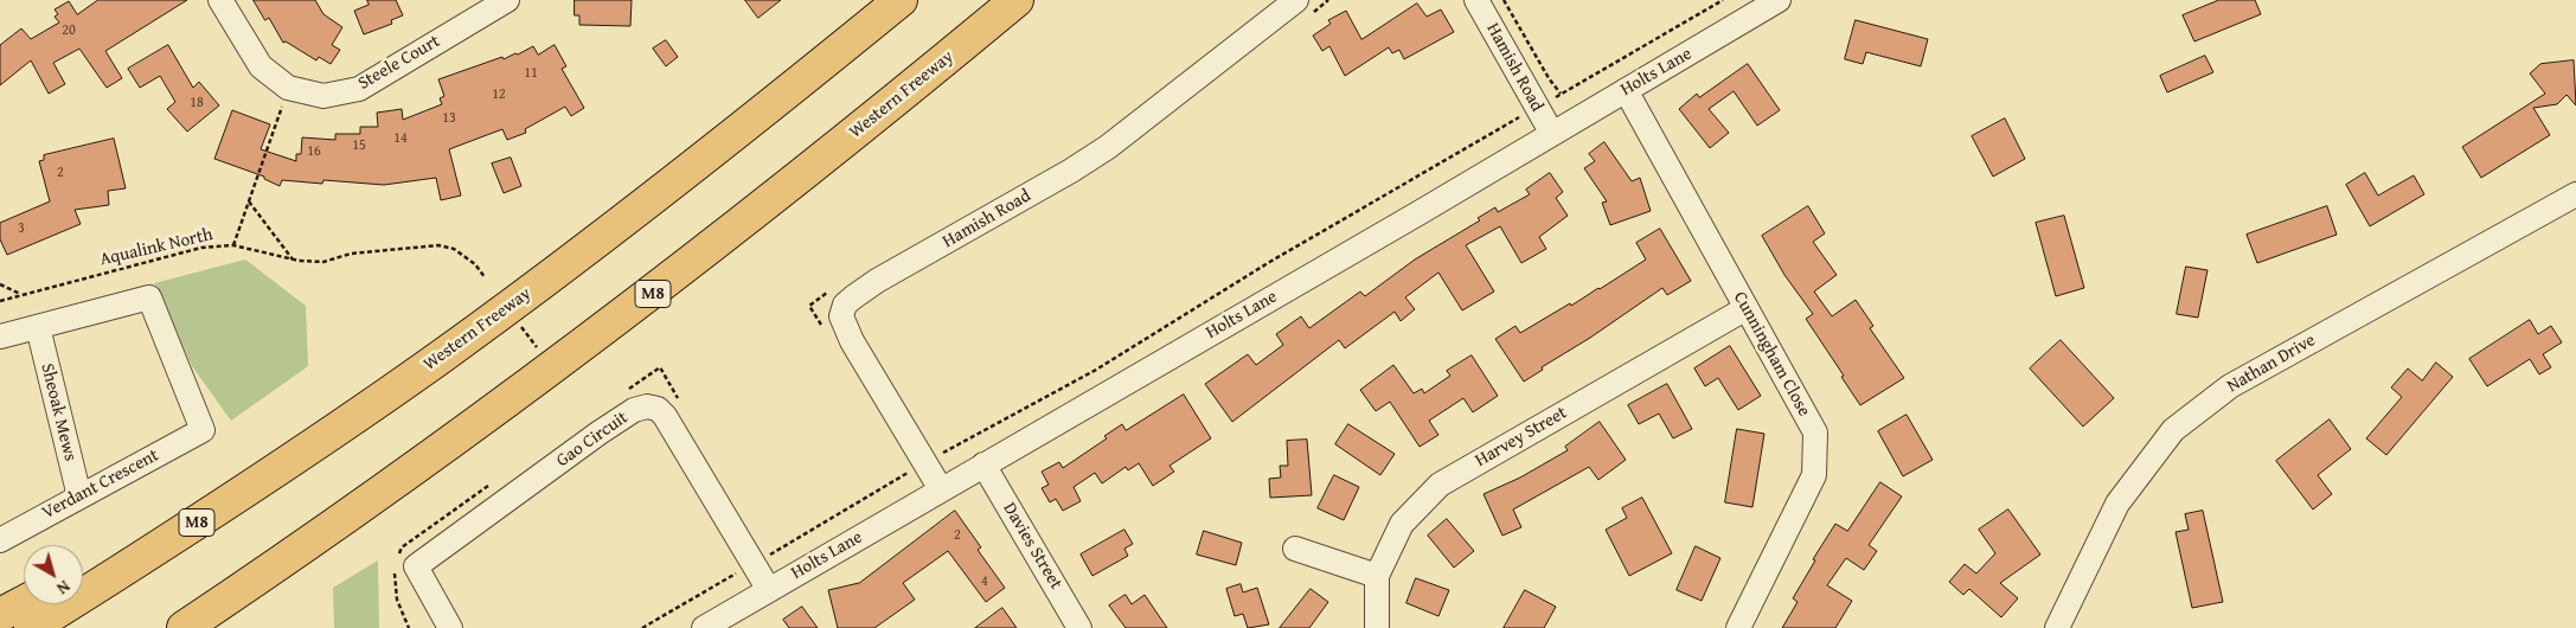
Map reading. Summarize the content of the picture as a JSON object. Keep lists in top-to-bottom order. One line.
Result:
{"streets":{"highway":["Western Freeway","M8"],"street":["Steele Court","Hamish Road","Holts Lane","Cunningham Close","Nathan Drive","Sheoak Mews","Harvey Street","Gao Circuit","Verdant Crescent","Davies Street"],"path":["Aqualink North"]},"crossings":[["Hamish Road","Holts Lane"],["Holts Lane","Cunningham Close"],["Holts Lane","Gao Circuit"],["Holts Lane","Davies Street"],["Cunningham Close","Harvey Street"],["Sheoak Mews","Verdant Crescent"]],"house_numbers":["20","11","12","18","13","14","15","16","2","3","2","4"],"north":"bottom right"}
